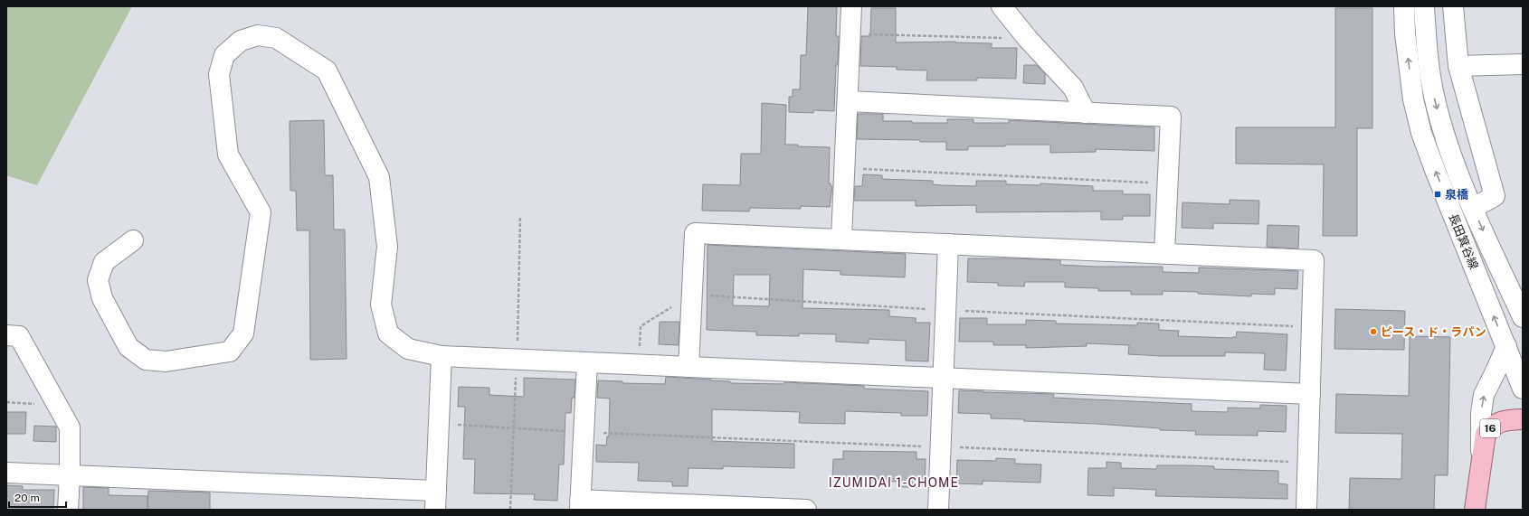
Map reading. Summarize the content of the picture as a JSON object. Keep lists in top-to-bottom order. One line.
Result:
{"streets":{"main road":["16"],"street":["長田箕谷線"]},"districts":["IZUMIDAI 1-CHOME"],"places":{"transit":["泉橋"],"other":["ピース・ド・ラパン"]},"scale_bar":"20 m"}
